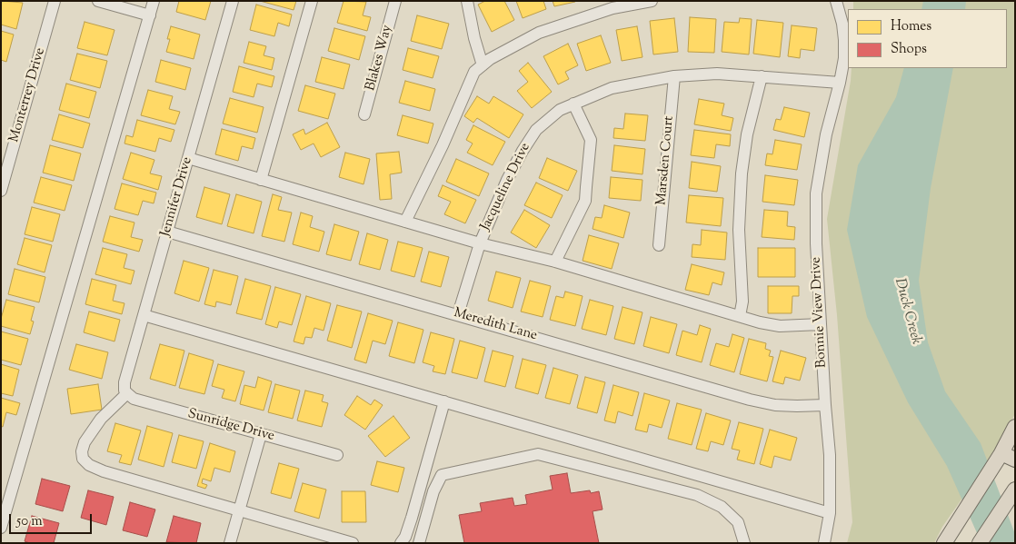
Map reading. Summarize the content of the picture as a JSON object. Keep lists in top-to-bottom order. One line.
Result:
{"streets":{"street":["Blakes Way","Monterrey Drive","Marsden Court","Jacqueline Drive","Jennifer Drive","Bonnie View Drive","Meredith Lane","Sunridge Drive"]},"crossings":[["Marsden Court","Jacqueline Drive"],["Jacqueline Drive","Bonnie View Drive"],["Jacqueline Drive","Meredith Lane"],["Jennifer Drive","Meredith Lane"],["Jennifer Drive","Sunridge Drive"],["Bonnie View Drive","Meredith Lane"]],"water":["Duck Creek"],"legend":["Homes","Shops"],"scale_bar":"50 m"}
